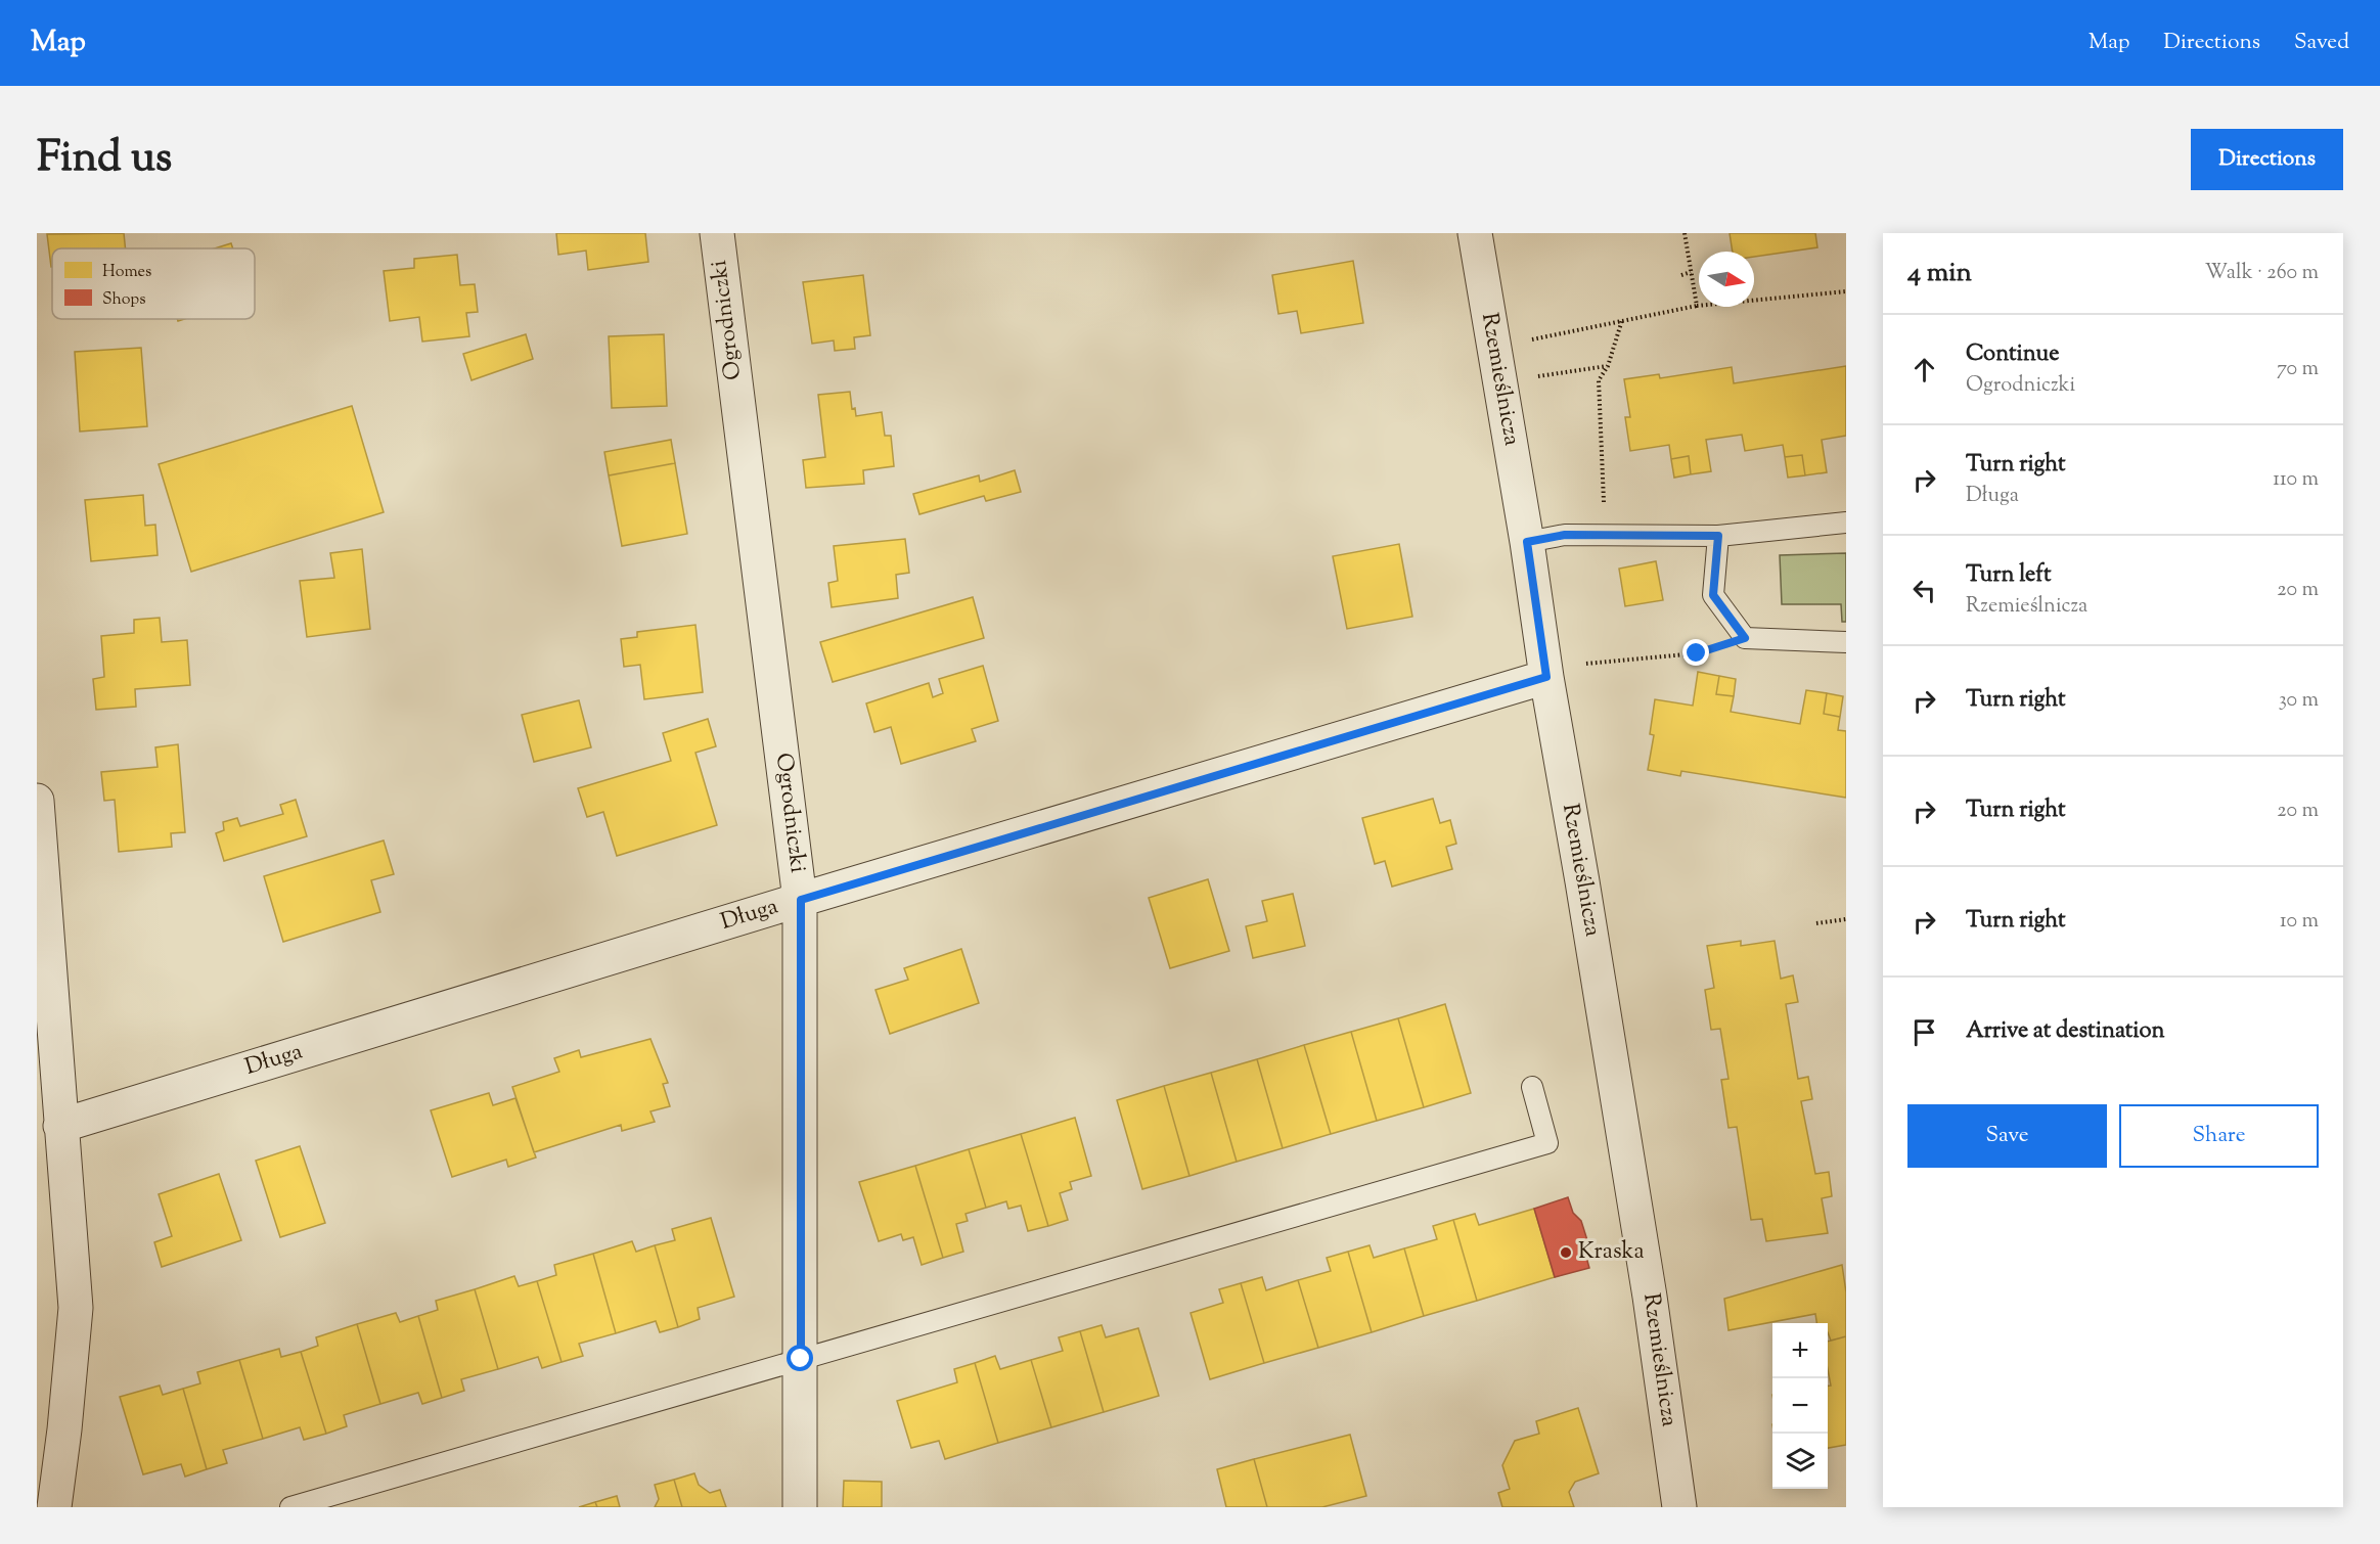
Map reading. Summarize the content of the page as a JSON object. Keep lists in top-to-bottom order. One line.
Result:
{"streets":{"street":["Ogrodniczki","Rzemieślnicza","Długa"]},"crossings":[["Ogrodniczki","Długa"],["Rzemieślnicza","Długa"]],"places":["Kraska"],"legend":["Homes","Shops"],"north":"right","page":{"header":"Map","nav":["Map","Directions","Saved"],"title":"Find us","buttons":["Directions",["Save","Share"]],"heading":["4 min","Walk · 260 m"],"list":[["Continue","Ogrodniczki","70 m"],["Turn right","Długa","110 m"],["Turn left","Rzemieślnicza","20 m"],["Turn right","30 m"],["Turn right","20 m"],["Turn right","10 m"],"Arrive at destination"],"map_buttons":["+","−"]}}
